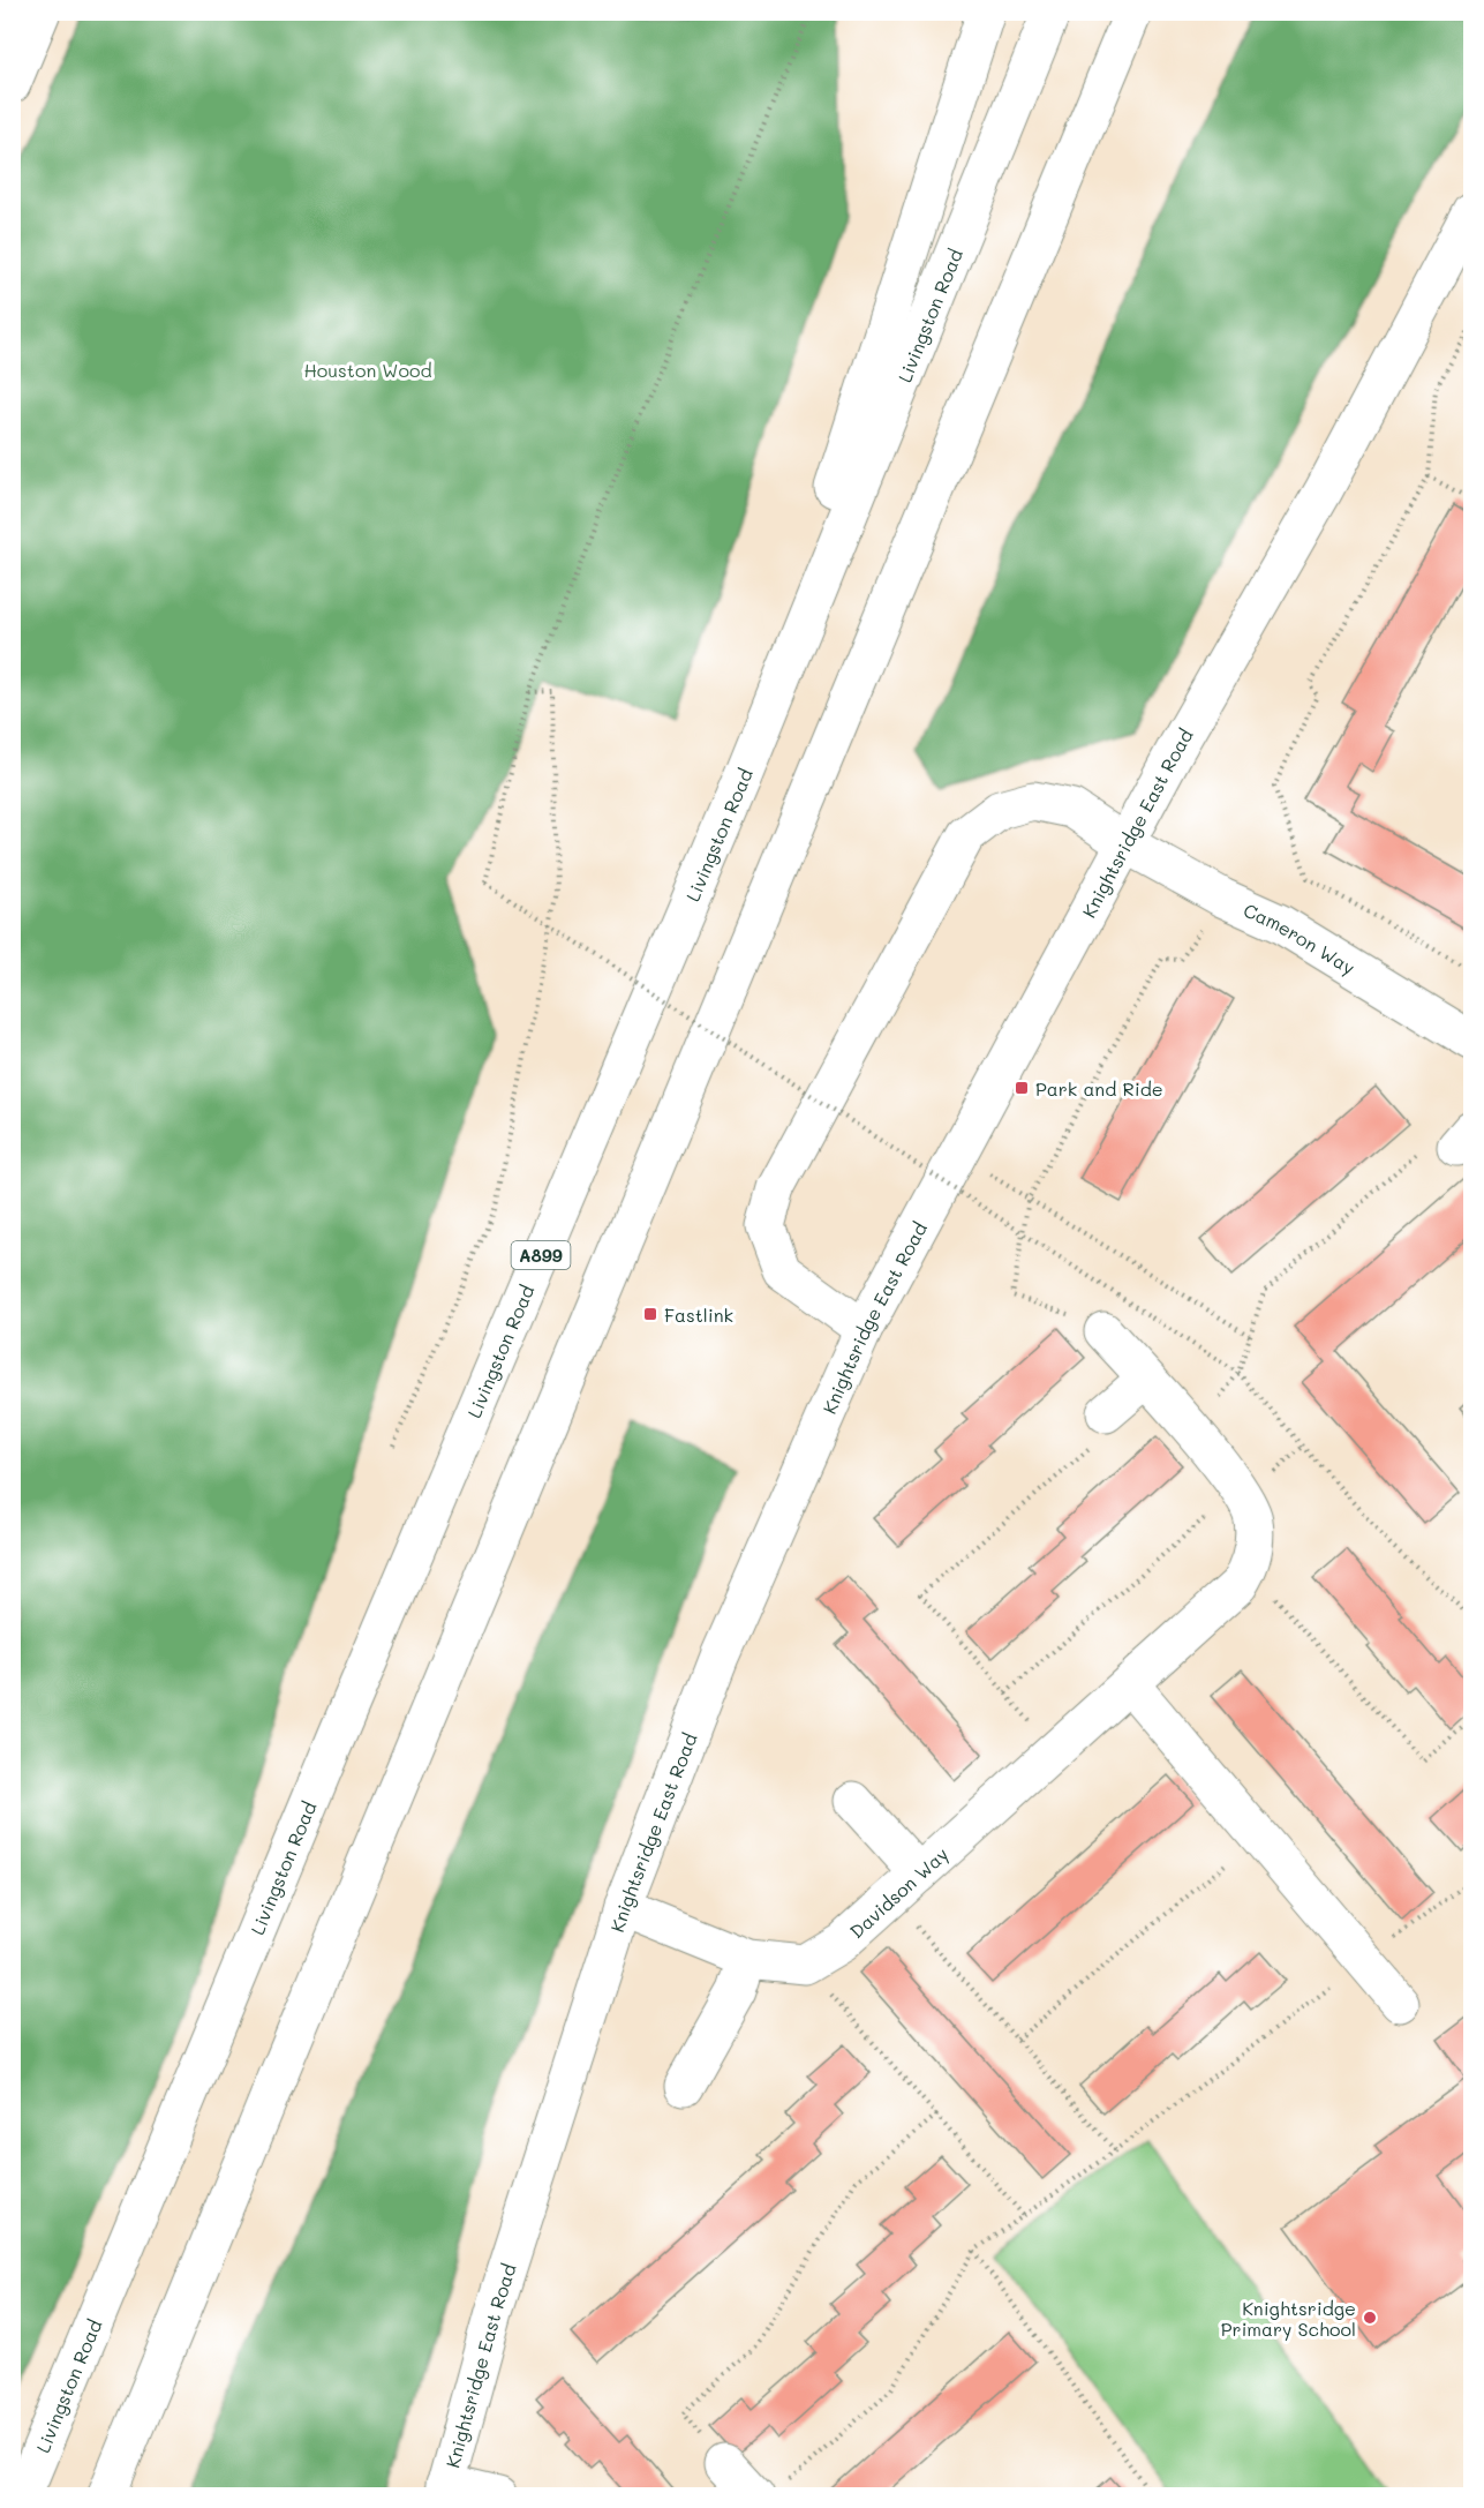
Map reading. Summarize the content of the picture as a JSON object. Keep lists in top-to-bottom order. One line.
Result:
{"streets":{"main road":["Livingston Road","Knightsridge East Road","Cameron Way","A899","Davidson Way"]},"crossings":[["Knightsridge East Road","Cameron Way"]],"parks":["Houston Wood"],"places":{"transit":["Park and Ride","Fastlink"],"other":["Knightsridge Primary School"]}}
